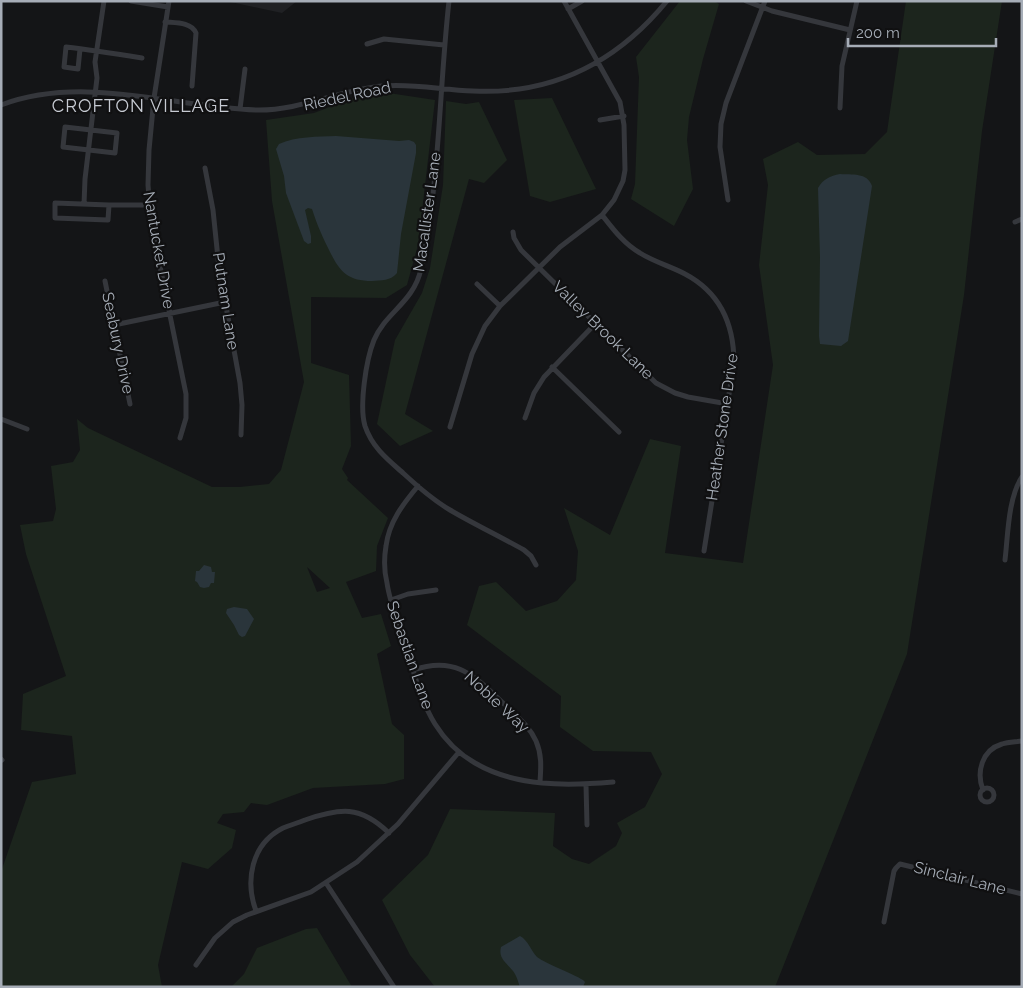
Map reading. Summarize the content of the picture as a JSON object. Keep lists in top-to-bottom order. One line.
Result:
{"streets":{"street":["Riedel Road","Macallister Lane","Nantucket Drive","Putnam Lane","Valley Brook Lane","Seabury Drive","Heather Stone Drive","Sebastian Lane","Noble Way","Sinclair Lane"]},"crossings":[["Riedel Road","Macallister Lane"],["Riedel Road","Nantucket Drive"],["Macallister Lane","Sebastian Lane"],["Valley Brook Lane","Heather Stone Drive"],["Sebastian Lane","Noble Way"]],"districts":["CROFTON VILLAGE"],"scale_bar":"200 m"}
